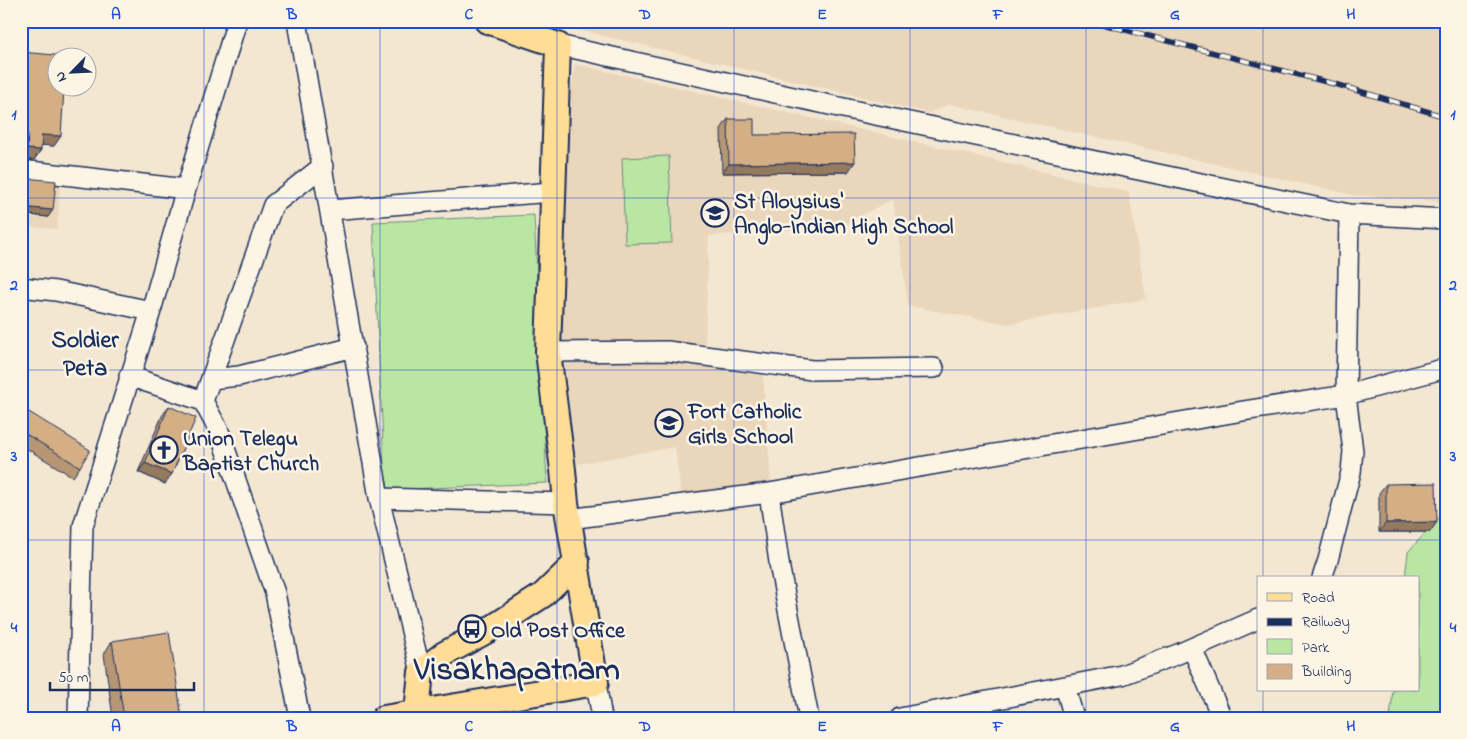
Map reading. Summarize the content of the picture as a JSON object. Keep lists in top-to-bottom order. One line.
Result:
{"districts":["Soldier Peta","Visakhapatnam"],"places":{"school or university":["St Aloysius' Anglo-Indian High School","Fort Catholic Girls School"],"church":["Union Telegu Baptist Church"],"bus stop":["Old Post Office"]},"legend":["Road","Railway","Park","Building"],"scale_bar":"50 m","north":"bottom left","grid":{"columns":["A","B","C","D","E","F","G","H"],"rows":["1","2","3","4"]}}
